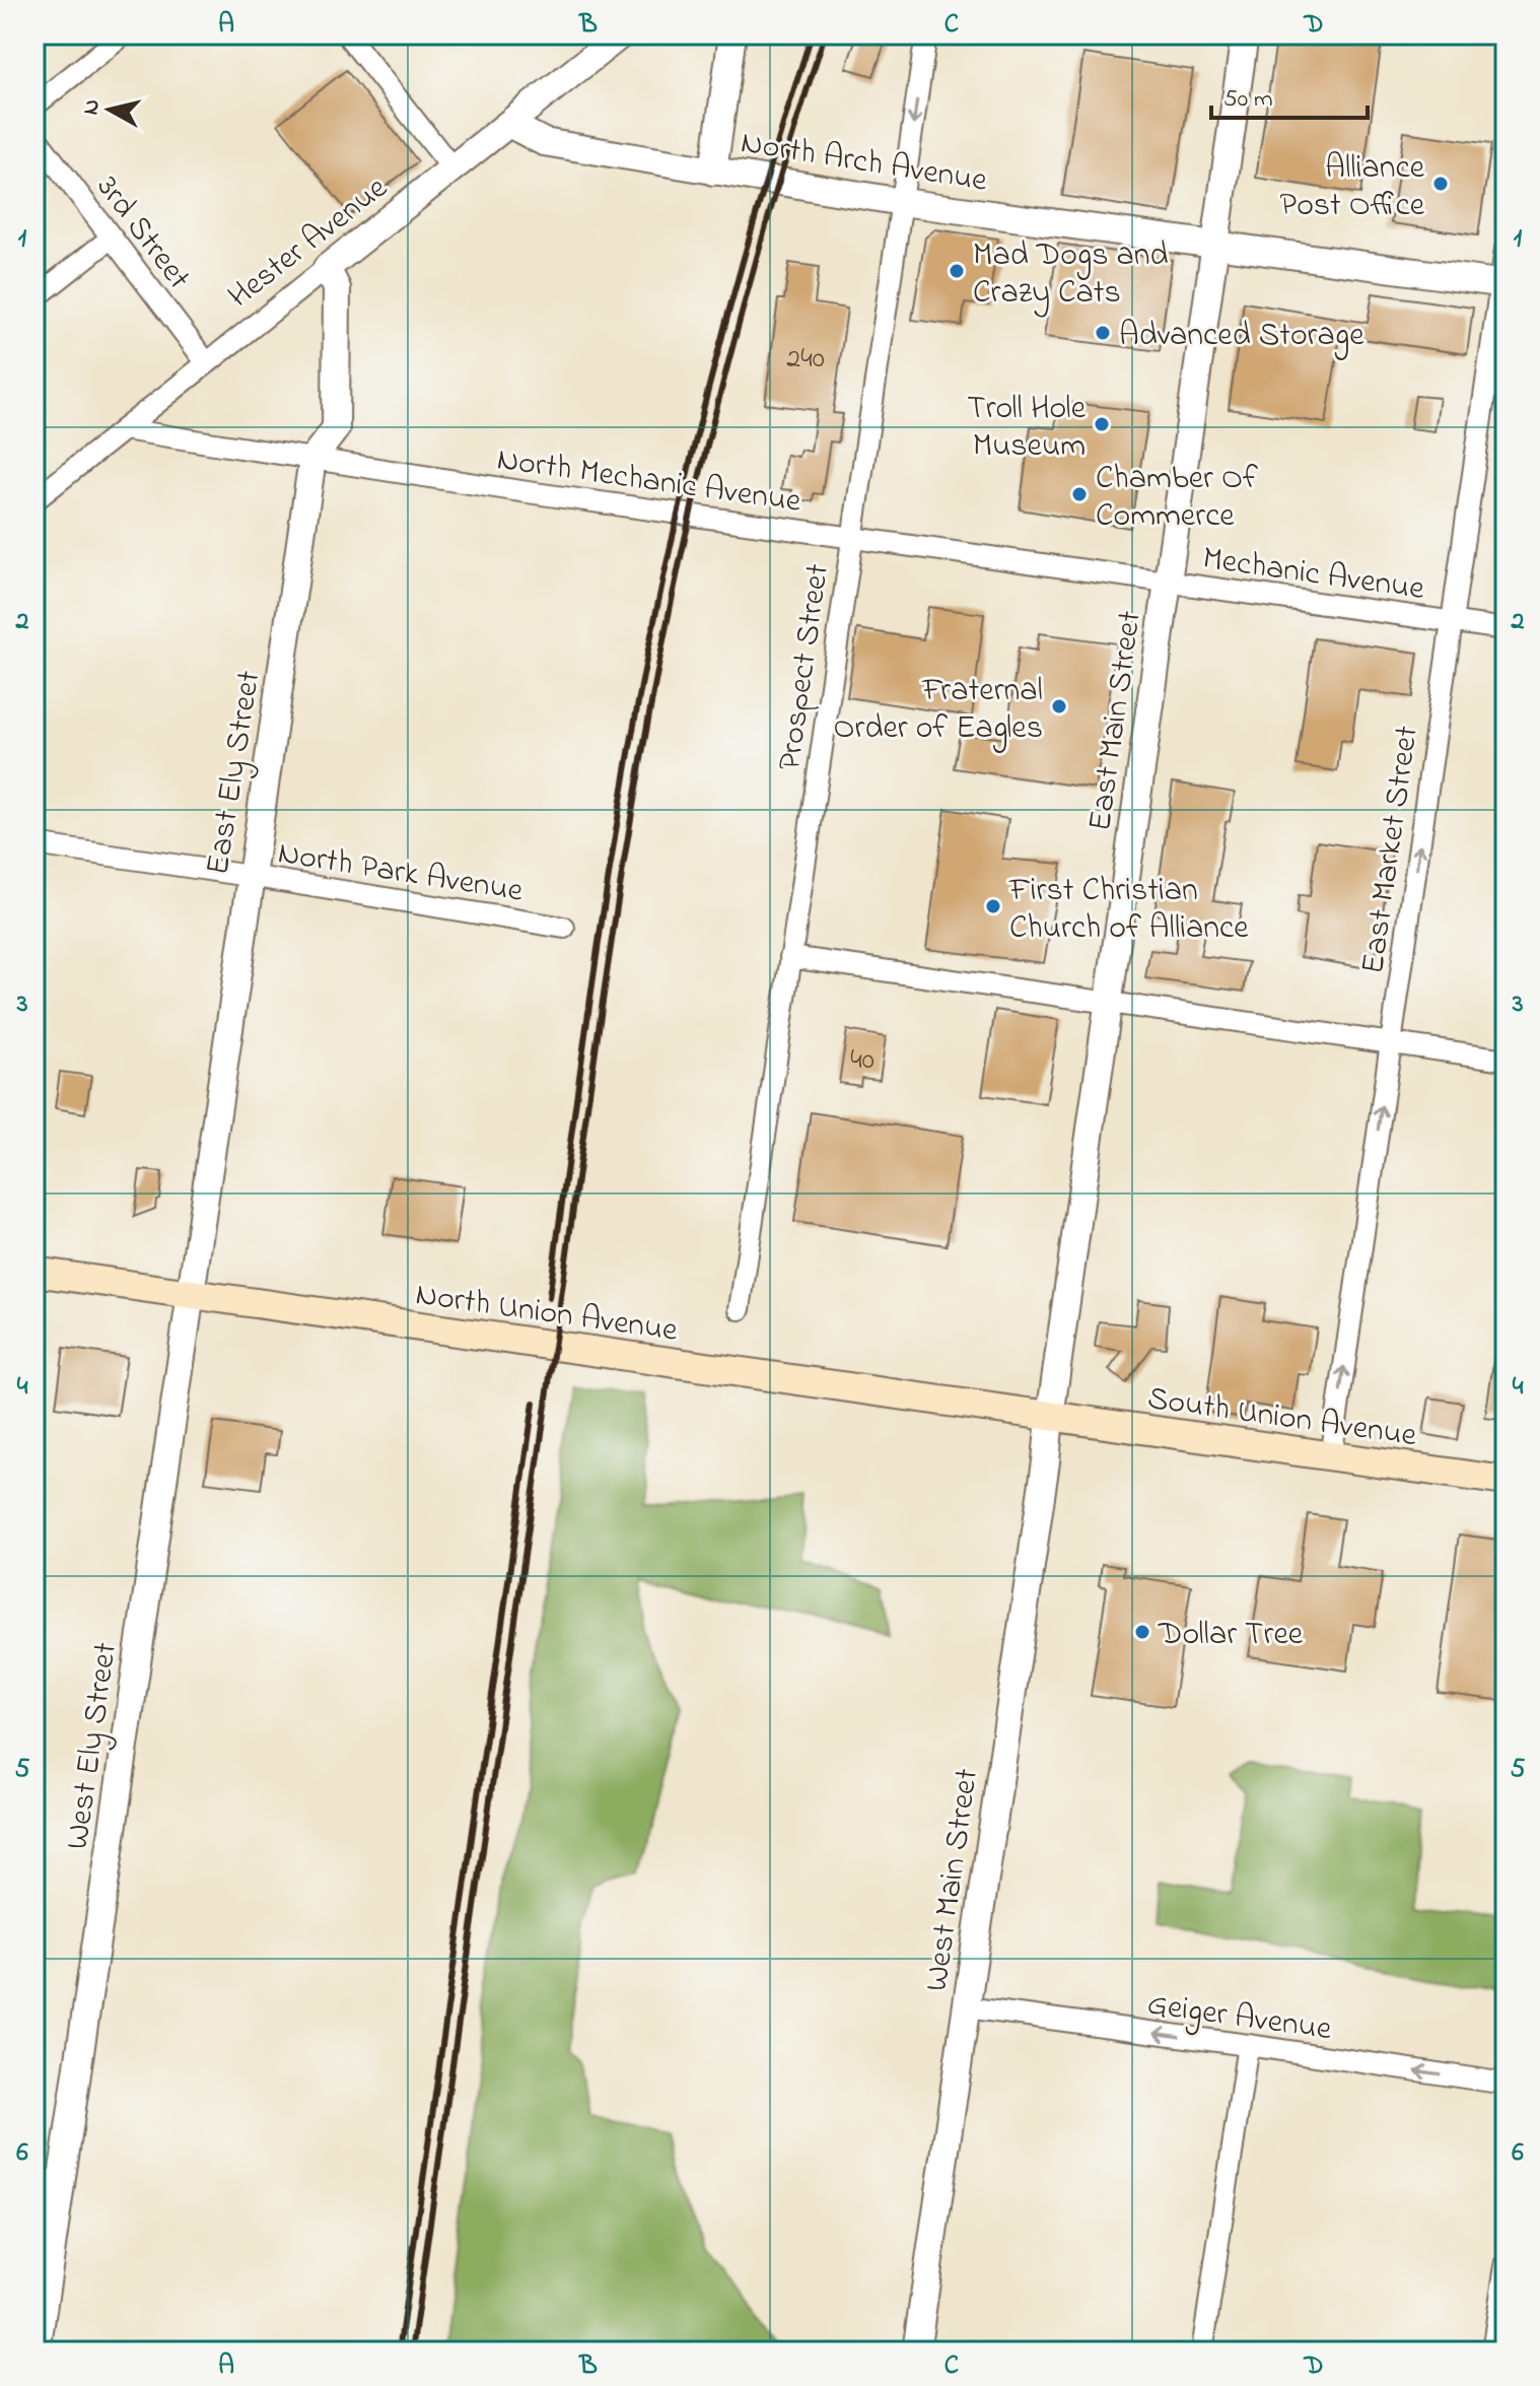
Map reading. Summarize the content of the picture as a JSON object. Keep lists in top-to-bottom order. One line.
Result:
{"streets":{"main road":["North Union Avenue","South Union Avenue"],"street":["North Arch Avenue","3rd Street","Hester Avenue","North Mechanic Avenue","Mechanic Avenue","Prospect Street","East Main Street","East Ely Street","East Market Street","North Park Avenue","West Ely Street","West Main Street","Geiger Avenue"]},"crossings":[["North Arch Avenue","Hester Avenue"],["North Arch Avenue","Prospect Street"],["North Arch Avenue","East Main Street"],["North Arch Avenue","East Market Street"],["3rd Street","Hester Avenue"],["Hester Avenue","North Mechanic Avenue"],["Hester Avenue","East Ely Street"],["North Mechanic Avenue","Mechanic Avenue"],["North Mechanic Avenue","Prospect Street"],["North Mechanic Avenue","East Main Street"],["North Mechanic Avenue","East Ely Street"],["Mechanic Avenue","East Main Street"],["Mechanic Avenue","East Market Street"],["East Main Street","North Union Avenue"],["East Main Street","South Union Avenue"],["East Main Street","West Main Street"],["East Ely Street","North Park Avenue"],["East Ely Street","North Union Avenue"],["East Ely Street","West Ely Street"],["East Market Street","South Union Avenue"],["North Union Avenue","South Union Avenue"],["North Union Avenue","West Ely Street"],["North Union Avenue","West Main Street"],["South Union Avenue","West Main Street"],["West Main Street","Geiger Avenue"]],"one_way":["East Market Street","Geiger Avenue"],"places":["Alliance Post Office","Mad Dogs and Crazy Cats","Advanced Storage","Troll Hole Museum","Chamber Of Commerce","Fraternal Order of Eagles","First Christian Church of Alliance","Dollar Tree"],"house_numbers":["240","40"],"scale_bar":"50 m","north":"left","grid":{"columns":["A","B","C","D"],"rows":["1","2","3","4","5","6"]}}
